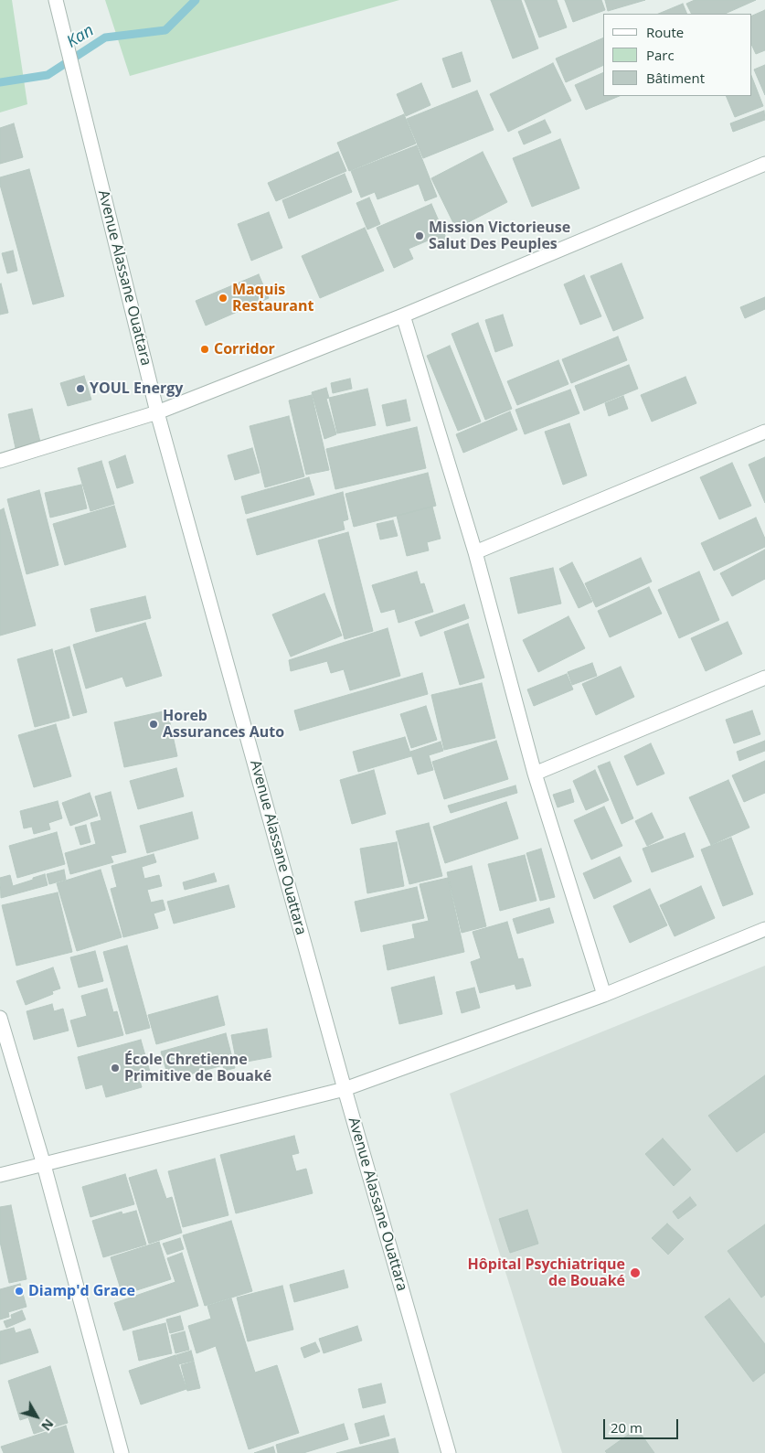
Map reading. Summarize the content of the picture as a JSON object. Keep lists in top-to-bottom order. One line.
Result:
{"streets":{"street":["Avenue Alassane Ouattara"]},"water":["Kan"],"places":["Mission Victorieuse Salut Des Peuples","Maquis Restaurant","Corridor","YOUL Energy","Horeb Assurances Auto","École Chretienne Primitive de Bouaké","Hôpital Psychiatrique de Bouaké","Diamp'd Grace"],"legend":["Route","Parc","Bâtiment"],"scale_bar":"20 m","north":"bottom right"}
